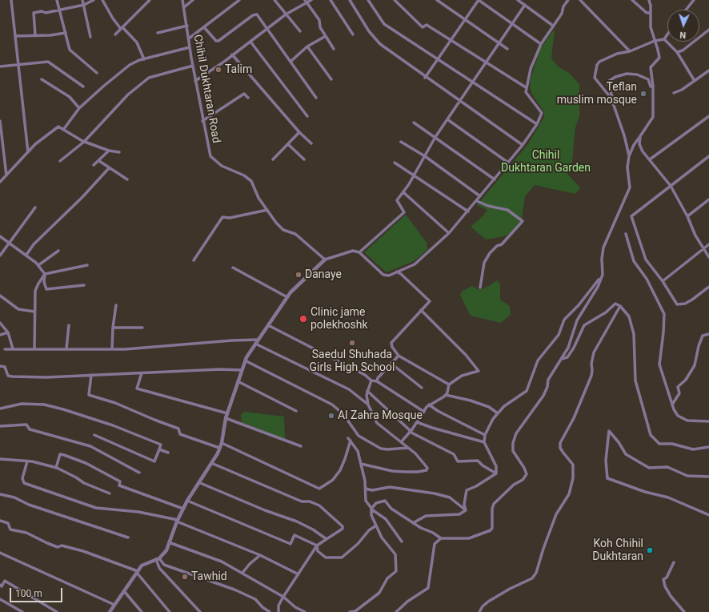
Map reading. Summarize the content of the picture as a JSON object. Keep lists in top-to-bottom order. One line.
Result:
{"streets":{"street":["Chihil Dukhtaran Road"]},"parks":["Chihil Dukhtaran Garden"],"places":["Talim","Teflan muslim mosque","Danaye","Clinic jame polekhoshk","Saedul Shuhada Girls High School","Al Zahra Mosque","Koh Chihil Dukhtaran","Tawhid"],"scale_bar":"100 m","north":"bottom"}
